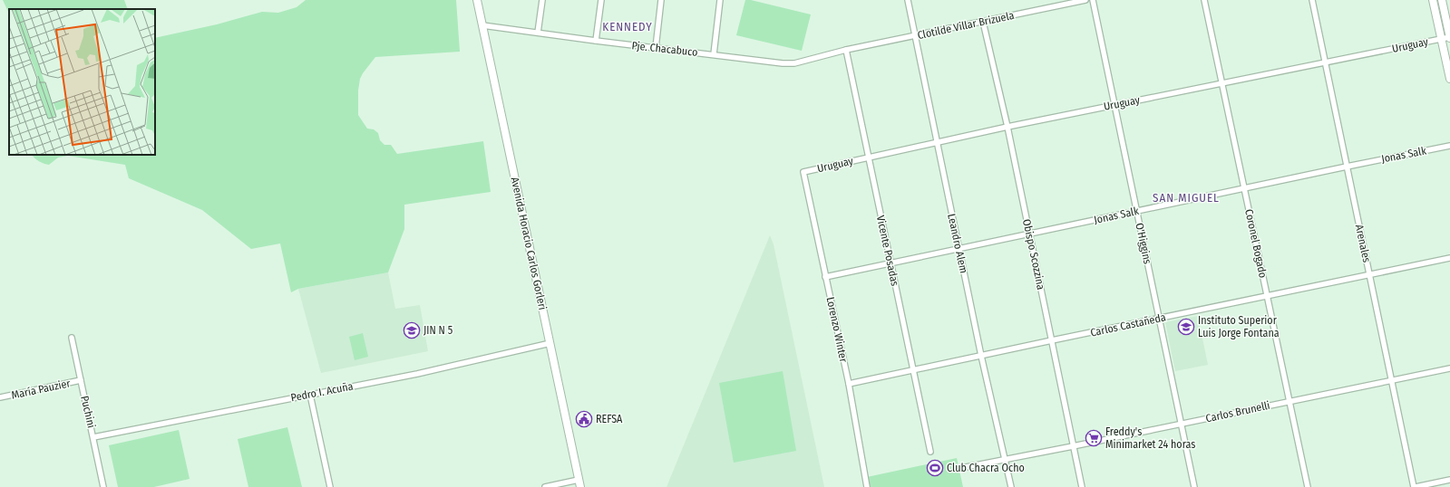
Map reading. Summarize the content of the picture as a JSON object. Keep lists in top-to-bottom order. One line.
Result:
{"streets":{"main road":["Avenida Horacio Carlos Gorleri"],"street":["Clotilde Villar Brizuela","Uruguay","Pje. Chacabuco","Jonas Salk","Leandro Alem","O'Higgins","Coronel Bogado","Arenales","Vicente Posadas","Obispo Scozzina","Carlos Castañeda","Lorenzo Winter","María Pauzier","Pedro I. Acuña","Puchini","Carlos Brunelli"]},"crossings":[["Clotilde Villar Brizuela","Pje. Chacabuco"],["Clotilde Villar Brizuela","Leandro Alem"],["Clotilde Villar Brizuela","Vicente Posadas"],["Clotilde Villar Brizuela","Obispo Scozzina"],["Uruguay","Leandro Alem"],["Uruguay","O'Higgins"],["Uruguay","Coronel Bogado"],["Uruguay","Arenales"],["Uruguay","Vicente Posadas"],["Uruguay","Obispo Scozzina"],["Uruguay","Lorenzo Winter"],["Pje. Chacabuco","Avenida Horacio Carlos Gorleri"],["Pje. Chacabuco","Vicente Posadas"],["Jonas Salk","Leandro Alem"],["Jonas Salk","O'Higgins"],["Jonas Salk","Coronel Bogado"],["Jonas Salk","Arenales"],["Jonas Salk","Vicente Posadas"],["Jonas Salk","Obispo Scozzina"],["Jonas Salk","Lorenzo Winter"],["Avenida Horacio Carlos Gorleri","Pedro I. Acuña"],["Leandro Alem","Carlos Castañeda"],["Leandro Alem","Carlos Brunelli"],["O'Higgins","Carlos Castañeda"],["O'Higgins","Carlos Brunelli"],["Coronel Bogado","Carlos Castañeda"],["Coronel Bogado","Carlos Brunelli"],["Arenales","Carlos Castañeda"],["Arenales","Carlos Brunelli"],["Vicente Posadas","Carlos Castañeda"],["Obispo Scozzina","Carlos Castañeda"],["Obispo Scozzina","Carlos Brunelli"],["Carlos Castañeda","Lorenzo Winter"],["María Pauzier","Puchini"],["Pedro I. Acuña","Puchini"]],"districts":["KENNEDY","SAN MIGUEL"],"places":{"school or university":["Instituto Superior Luis Jorge Fontana","JIN N 5"],"public building":["REFSA"],"supermarket":["Freddy's Minimarket 24 horas"],"sports":["Club Chacra Ocho"]}}
